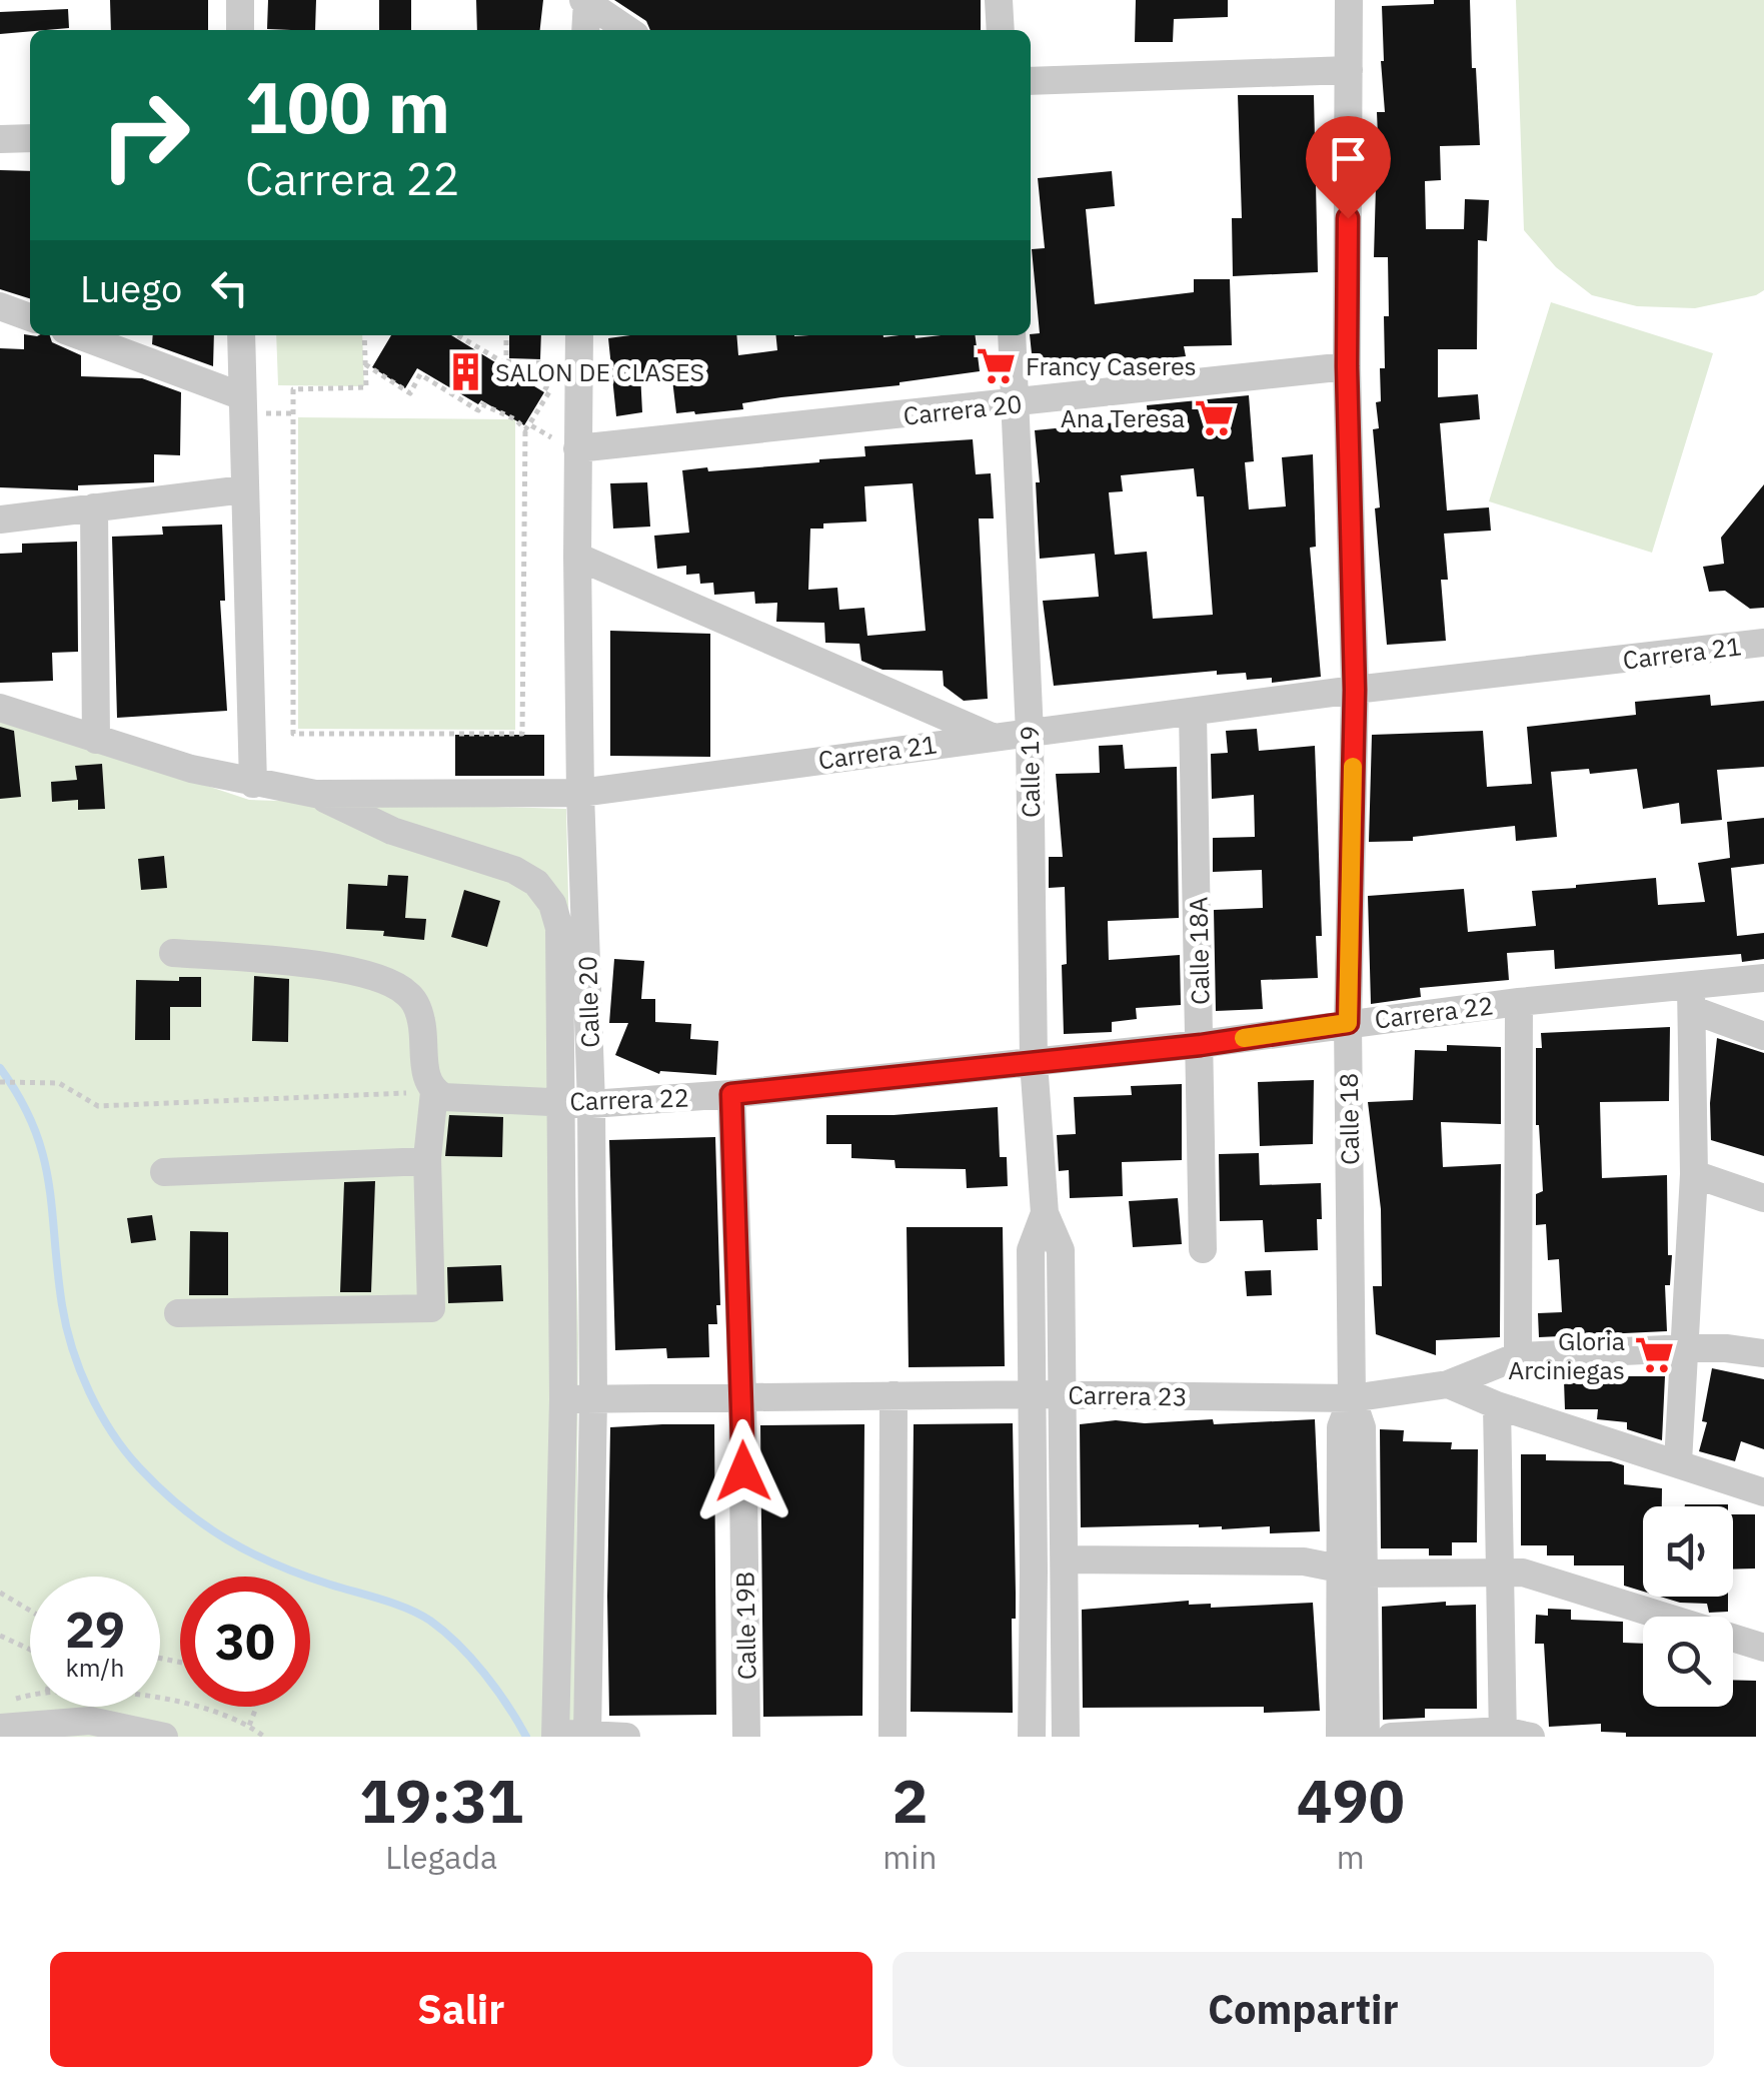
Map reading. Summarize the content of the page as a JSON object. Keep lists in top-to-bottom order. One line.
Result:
{"streets":{"street":["Carrera 20","Carrera 21","Calle 19","Calle 18A","Calle 20","Carrera 22","Calle 18","Carrera 23","Calle 19B"]},"crossings":[["Carrera 20","Calle 19"],["Carrera 20","Calle 20"],["Carrera 20","Calle 18"],["Carrera 21","Calle 19"],["Carrera 21","Calle 18A"],["Carrera 21","Calle 20"],["Carrera 21","Calle 18"],["Calle 19","Carrera 22"],["Calle 19","Carrera 23"],["Calle 18A","Carrera 22"],["Calle 20","Carrera 22"],["Calle 20","Carrera 23"],["Carrera 22","Calle 18"],["Carrera 22","Calle 19B"],["Calle 18","Carrera 23"],["Carrera 23","Calle 19B"]],"places":{"supermarket":["Francy Caseres","Ana Teresa","Gloria Arciniegas"],"building":["SALON DE CLASES"]},"page":{"turn":["100 m","Carrera 22"],"then":"Luego","speed":"29 km/h","limit":"30","eta":["19:31","Llegada","2","min","490","m"],"buttons":["Salir","Compartir"]}}
